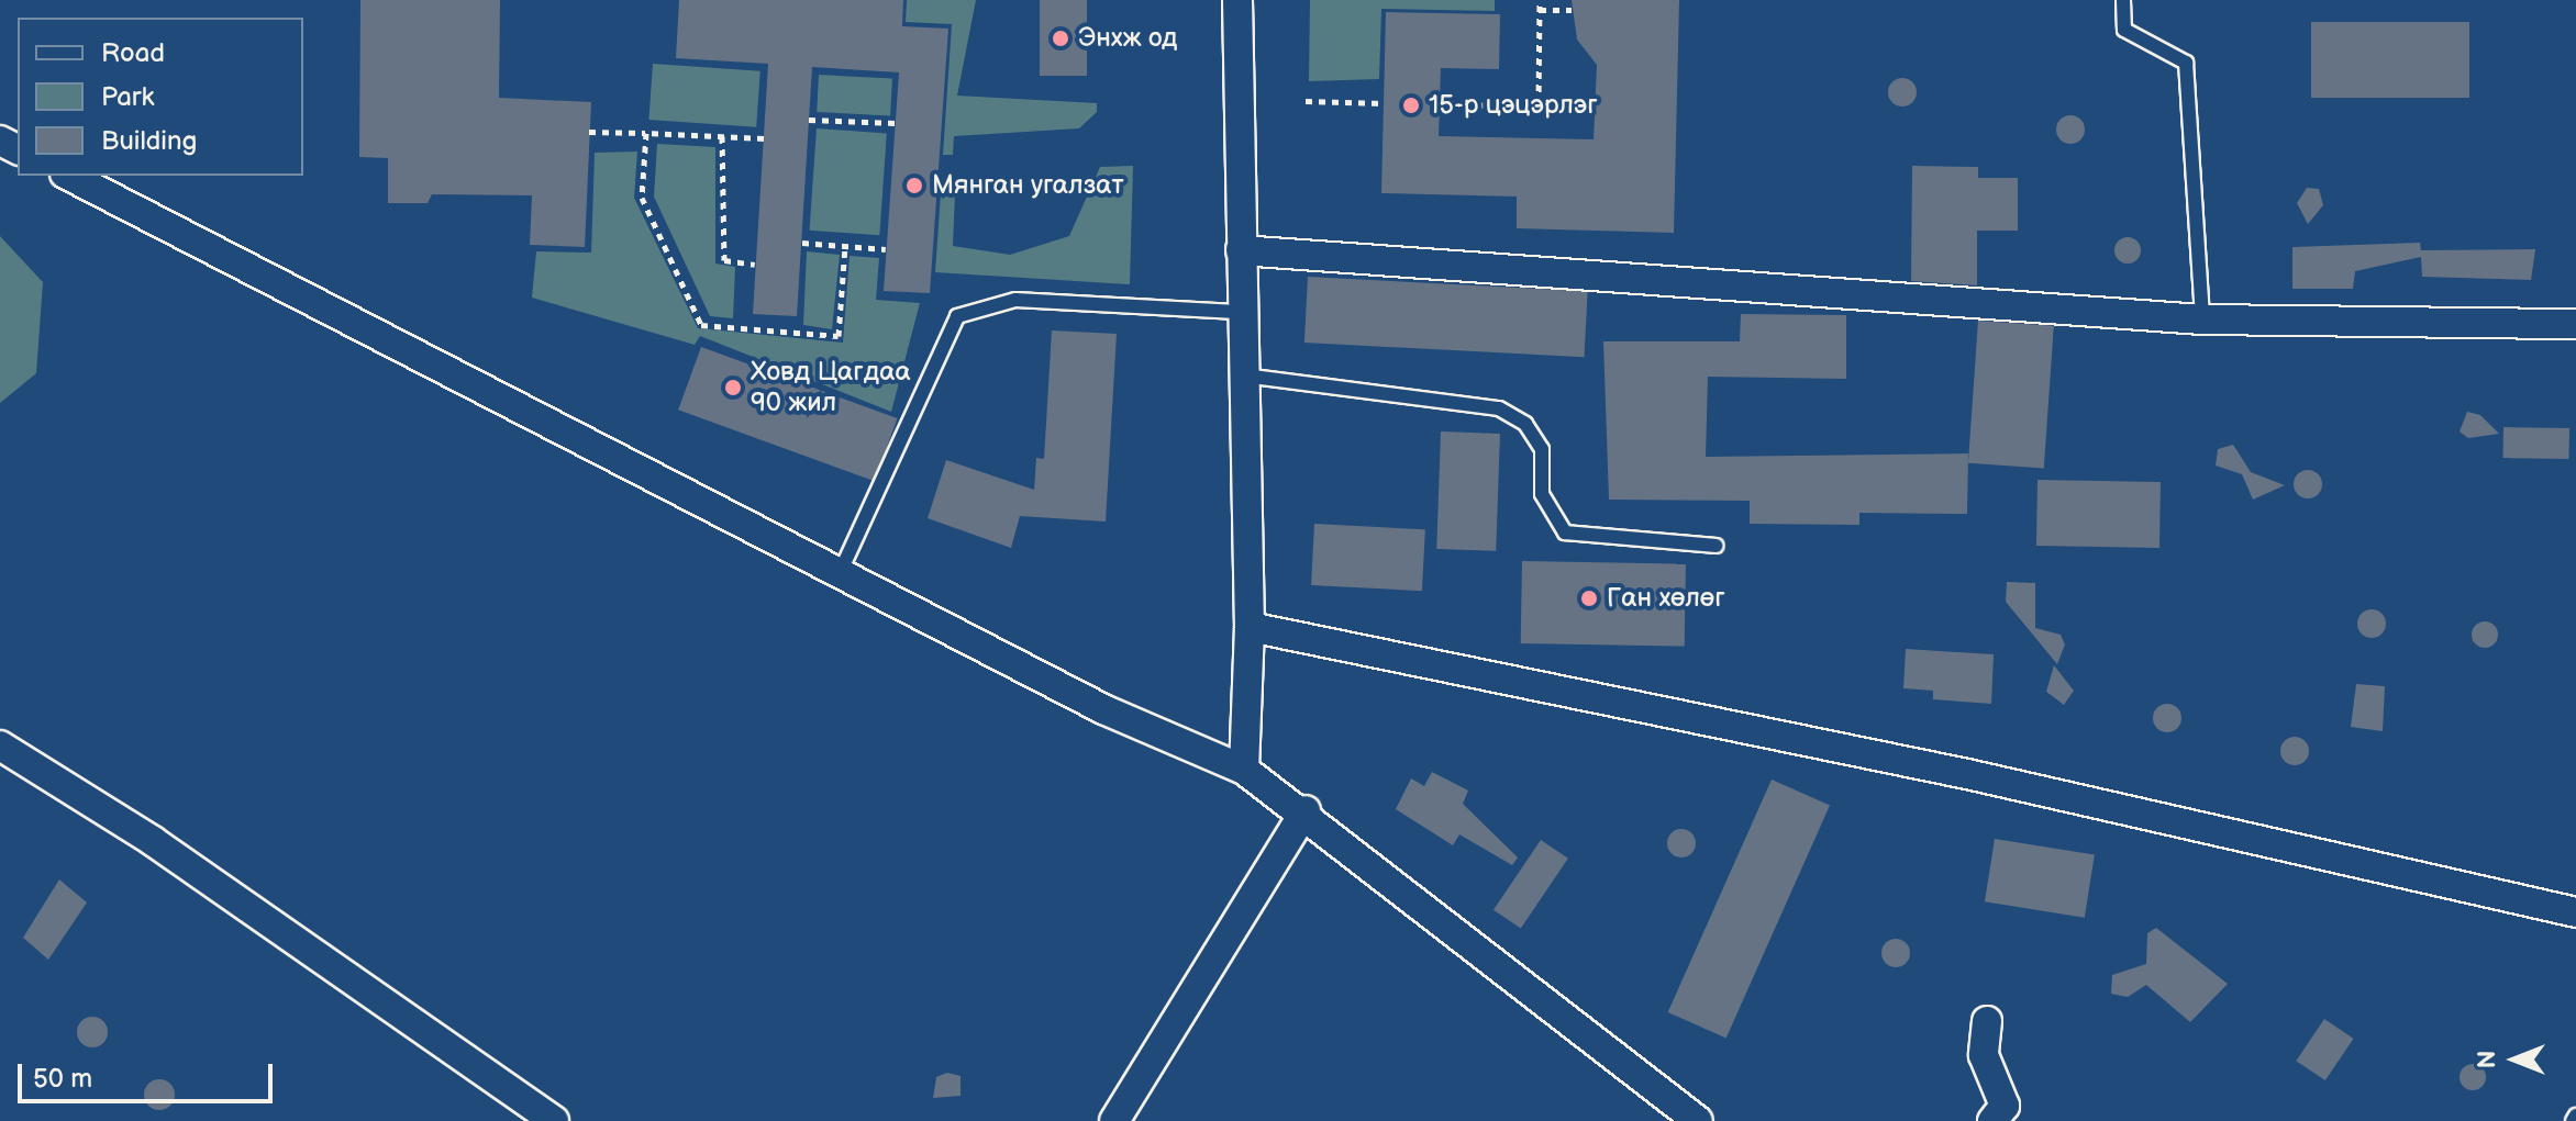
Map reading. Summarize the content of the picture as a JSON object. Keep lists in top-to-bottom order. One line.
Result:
{"places":["Энхж од","15-р цэцэрлэг","Мянган угалзат","Ховд Цагдаа 90 жил","Ган хөлөг"],"legend":["Road","Park","Building"],"scale_bar":"50 m","north":"left"}
